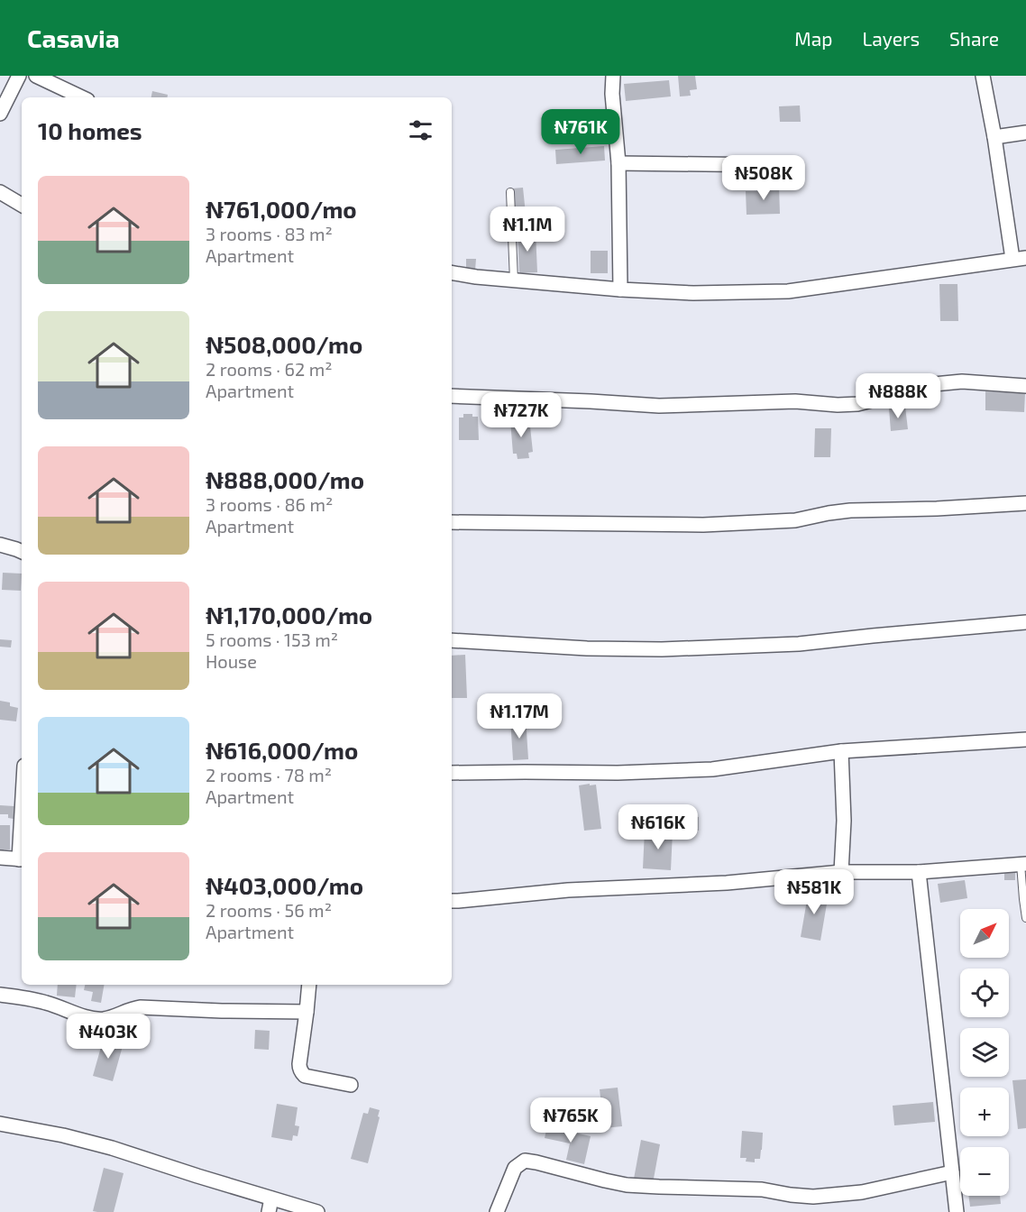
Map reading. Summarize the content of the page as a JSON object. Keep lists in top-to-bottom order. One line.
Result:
{"north":"top right","page":{"header":"Casavia","nav":["Map","Layers","Share"],"heading":"10 homes","price":["₦761K","₦508K","₦1.1M","₦888K","₦727K","₦1.17M","₦616K","₦581K","₦403K","₦765K"],"list":[{"name":"₦761,000/mo","note":"3 rooms · 83 m² · Apartment"},{"name":"₦508,000/mo","note":"2 rooms · 62 m² · Apartment"},{"name":"₦888,000/mo","note":"3 rooms · 86 m² · Apartment"},{"name":"₦1,170,000/mo","note":"5 rooms · 153 m² · House"},{"name":"₦616,000/mo","note":"2 rooms · 78 m² · Apartment"},{"name":"₦403,000/mo","note":"2 rooms · 56 m² · Apartment"}],"map_buttons":["+","−"]}}
